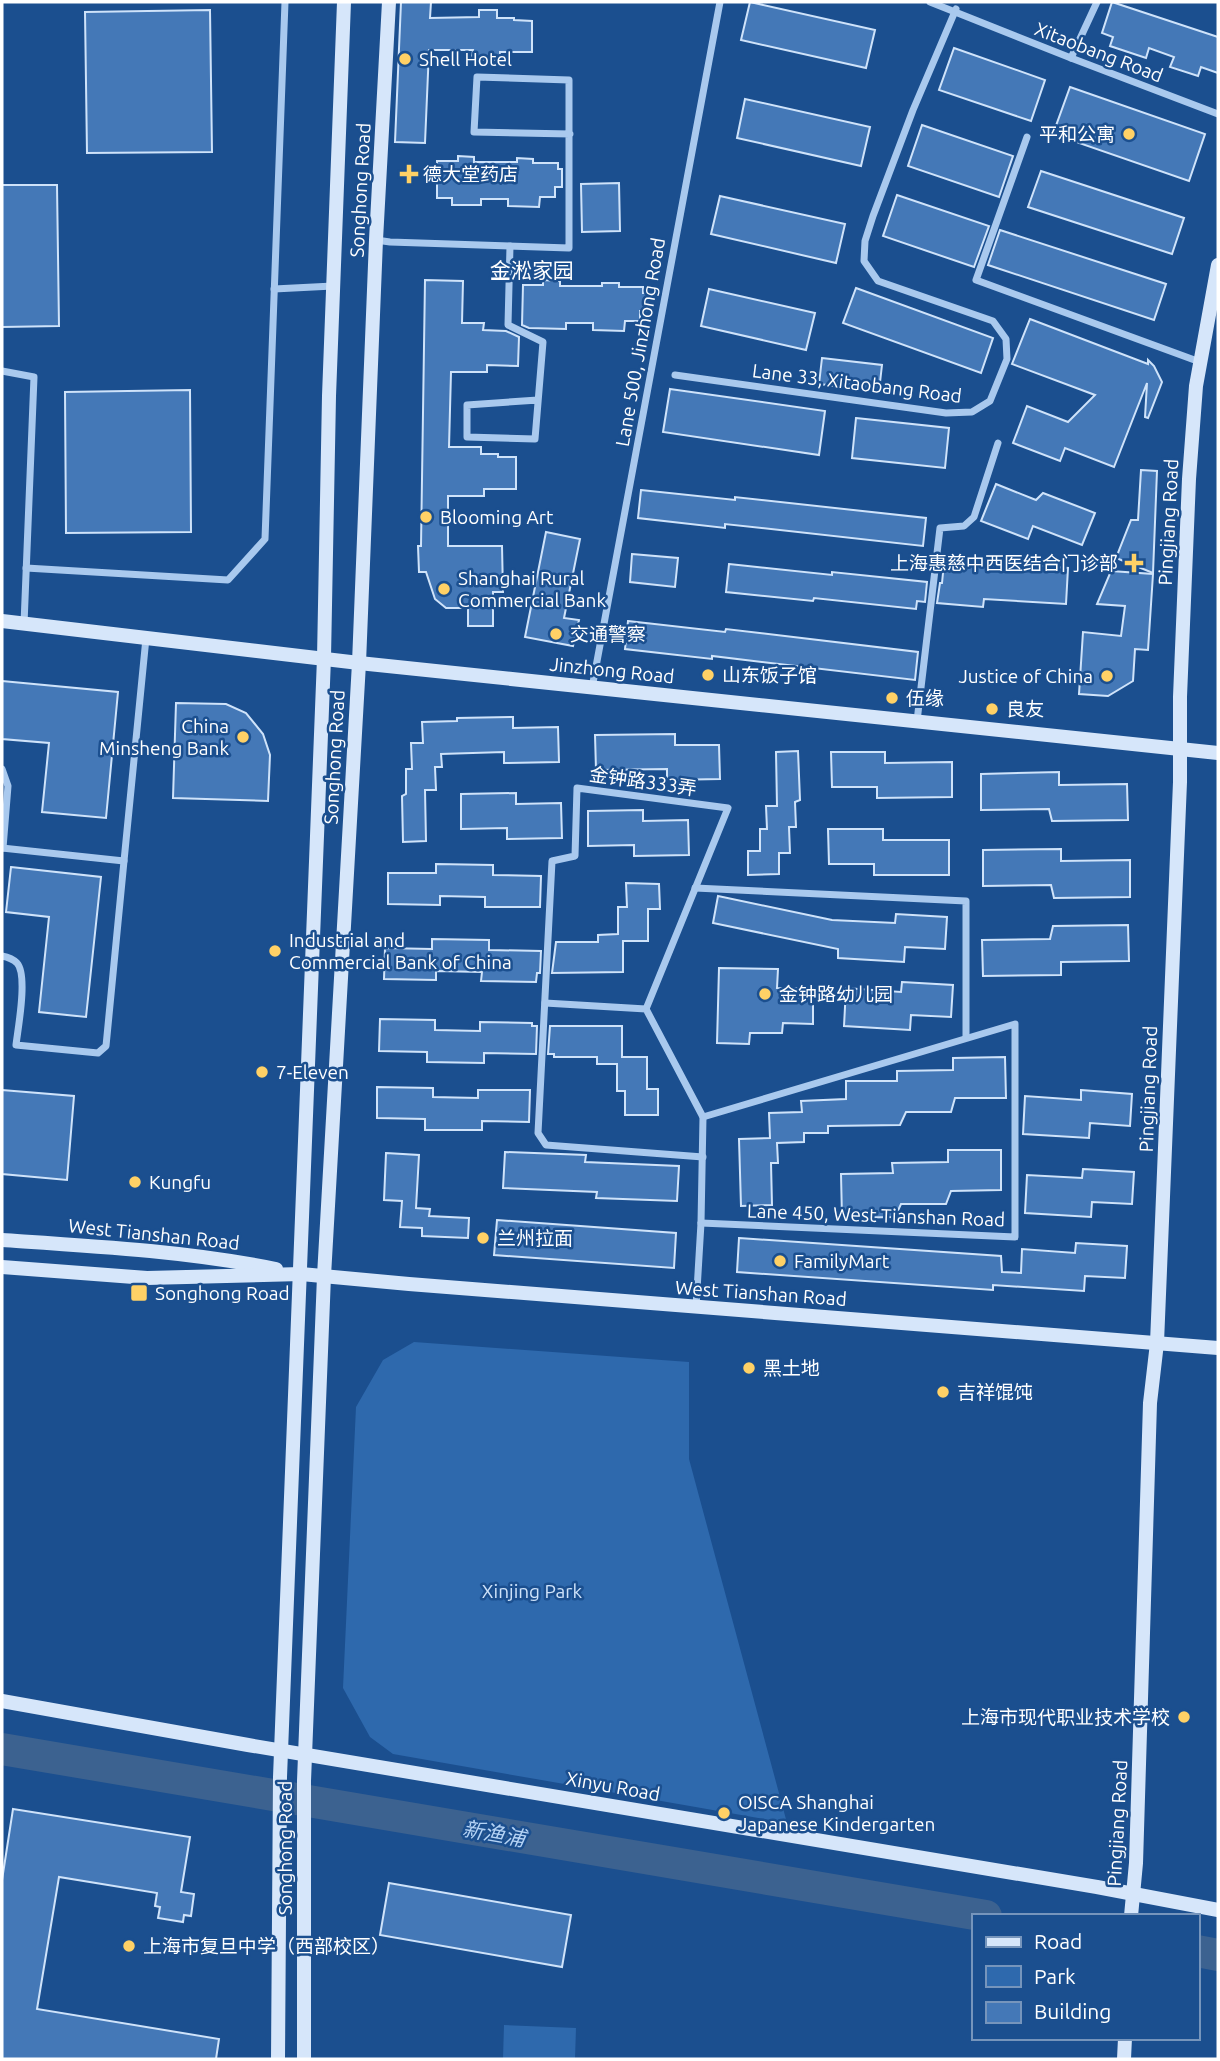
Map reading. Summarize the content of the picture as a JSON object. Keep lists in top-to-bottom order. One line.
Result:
{"streets":{"main road":["Songhong Road","Pingjiang Road","Jinzhong Road","West Tianshan Road","Xinyu Road"],"street":["Xitaobang Road","Lane 500, Jinzhong Road","Lane 33, Xitaobang Road","金钟路333弄","Lane 450, West Tianshan Road"]},"crossings":[["Xitaobang Road","Lane 33, Xitaobang Road"],["Songhong Road","Jinzhong Road"],["Songhong Road","West Tianshan Road"],["Songhong Road","Xinyu Road"],["Lane 500, Jinzhong Road","Jinzhong Road"],["Pingjiang Road","Jinzhong Road"],["Pingjiang Road","West Tianshan Road"],["Pingjiang Road","Xinyu Road"]],"districts":["金淞家园"],"water":["新渔浦"],"parks":["Xinjing Park"],"places":{"other":["Shell Hotel","平和公寓","Blooming Art","Shanghai Rural Commercial Bank","交通警察","山东饭子馆","Justice of China","伍缘","良友","China Minsheng Bank","Industrial and Commercial Bank of China","金钟路幼儿园","7-Eleven","Kungfu","兰州拉面","FamilyMart","黑土地","吉祥馄饨","上海市现代职业技术学校","OISCA Shanghai Japanese Kindergarten","上海市复旦中学（西部校区）"],"health":["德大堂药店","上海惠慈中西医结合门诊部"],"transit":["Songhong Road"]},"legend":["Road","Park","Building"]}
